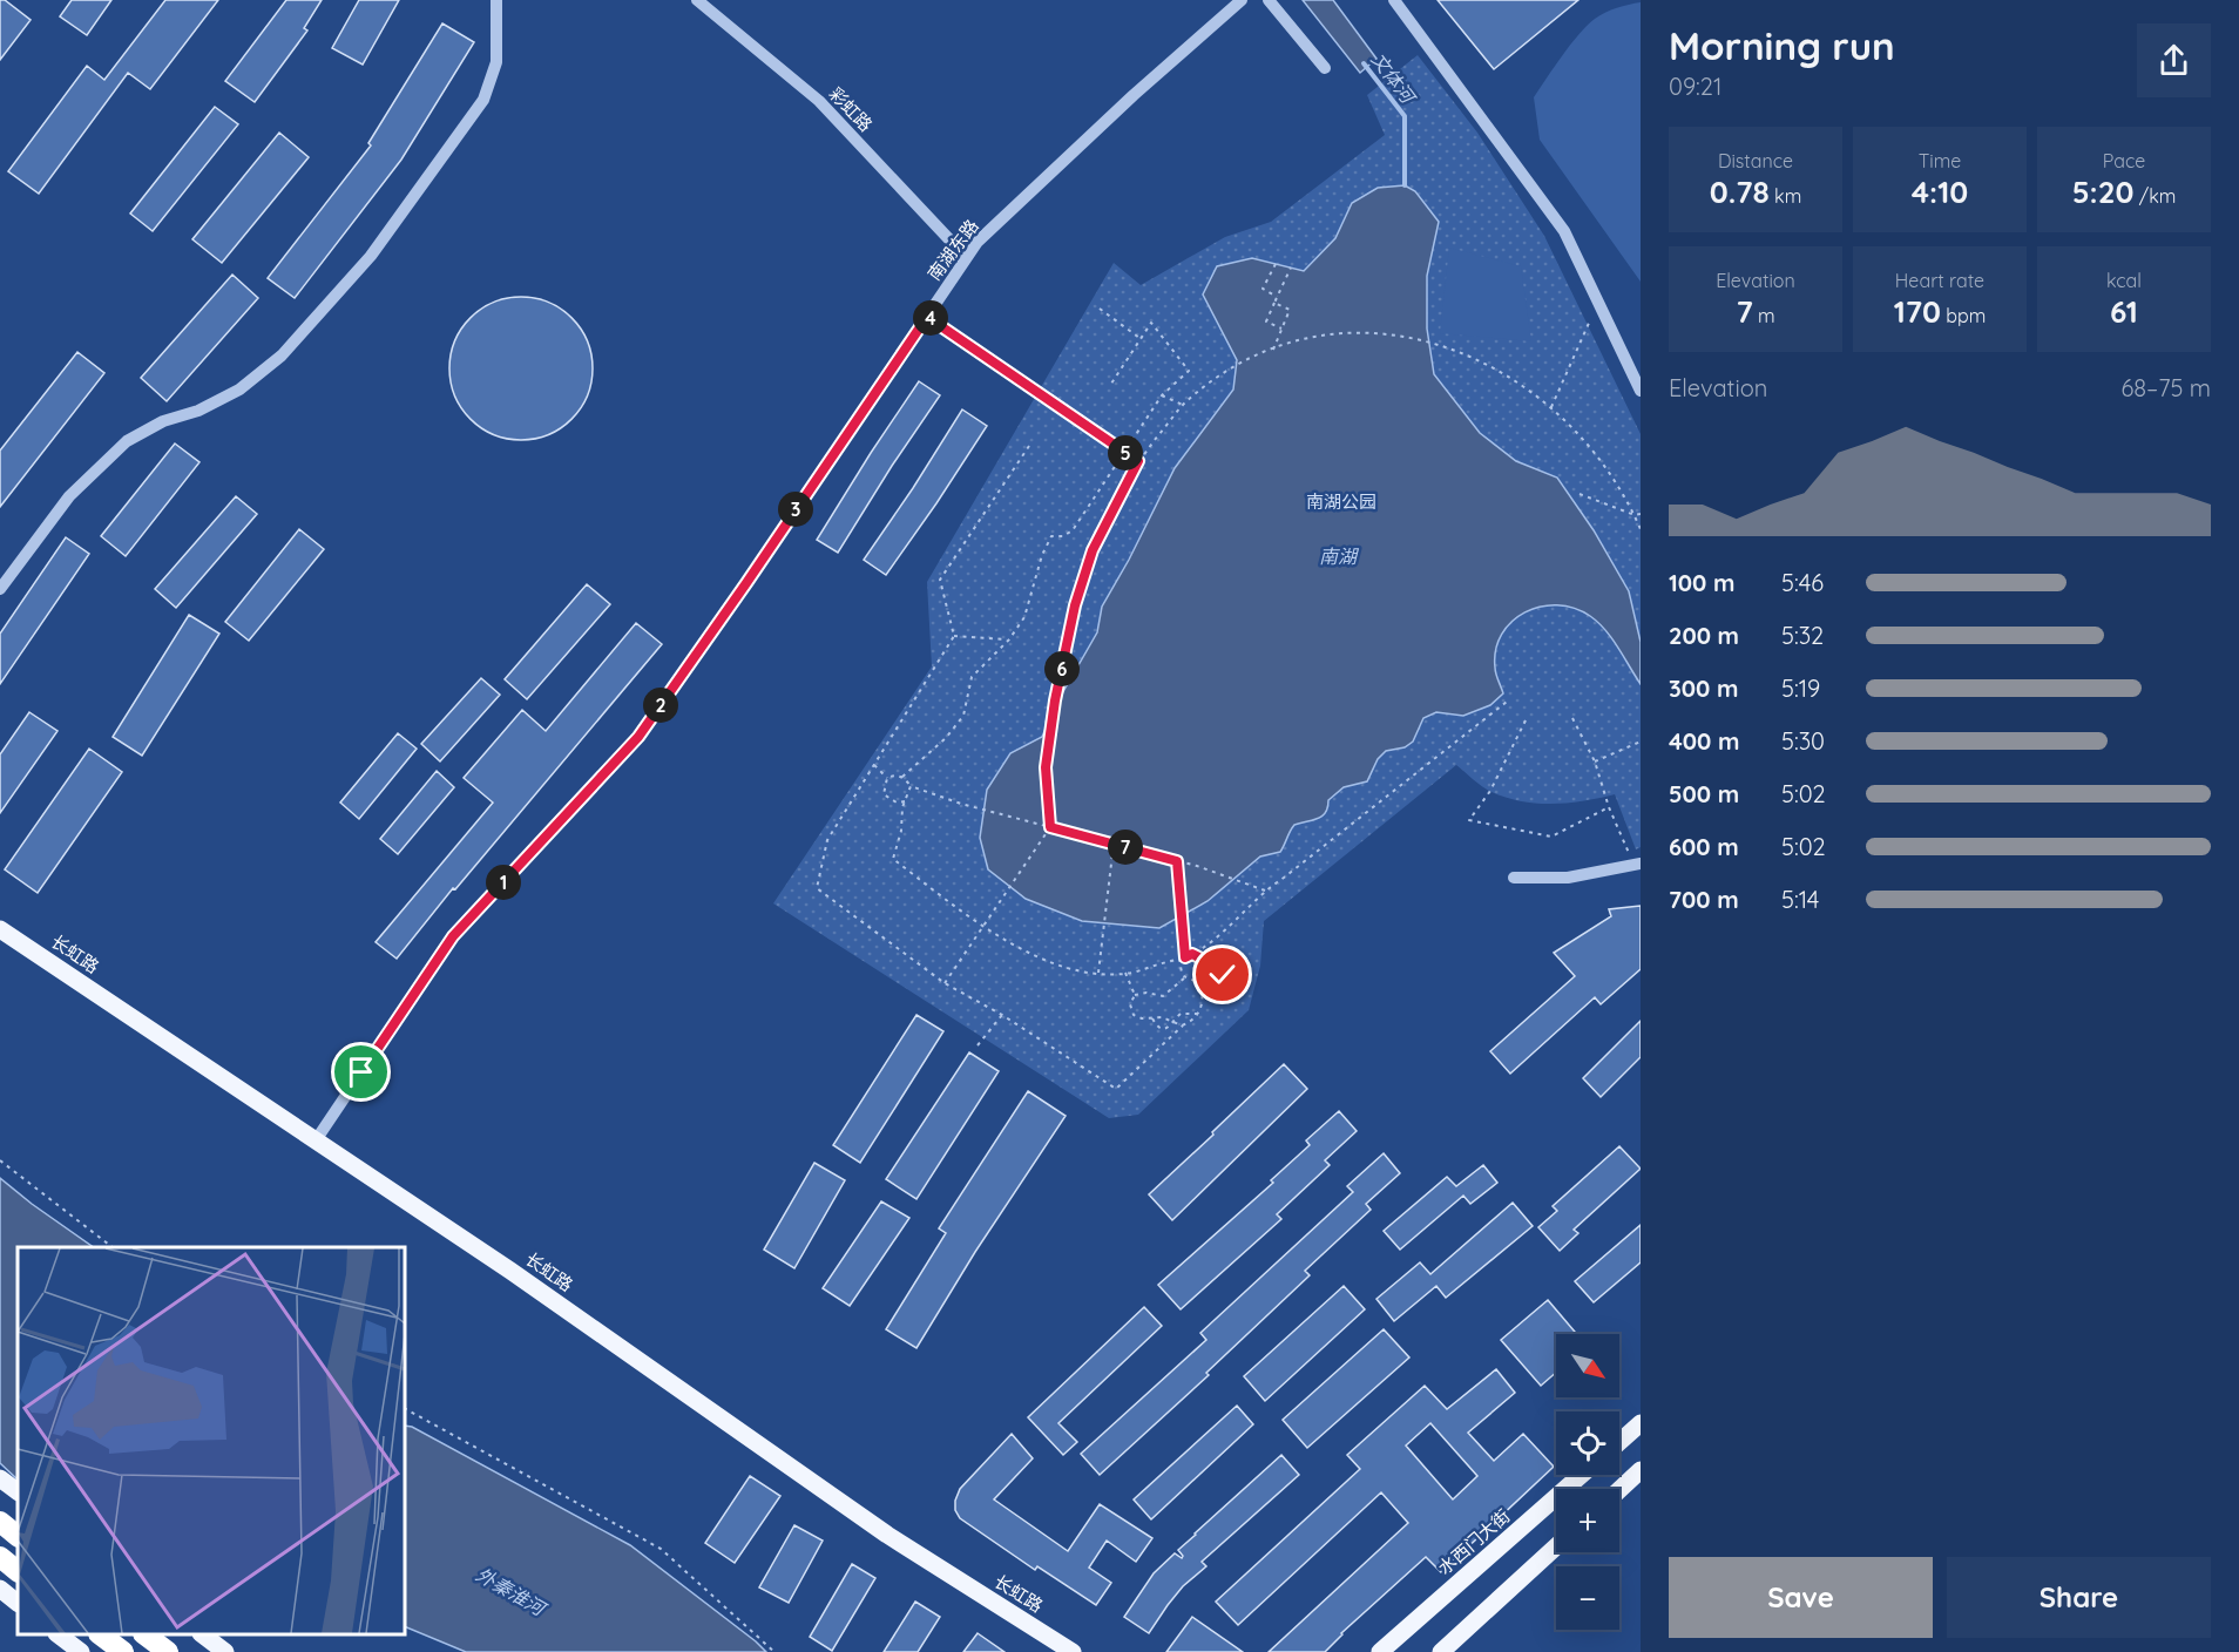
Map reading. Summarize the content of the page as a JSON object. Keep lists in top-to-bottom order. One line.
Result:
{"streets":{"main road":["长虹路","水西门大街"],"street":["彩虹路","南湖东路"]},"crossings":[["彩虹路","南湖东路"],["南湖东路","长虹路"]],"water":["文体河","南湖","外秦淮河"],"parks":["南湖公园"],"north":"bottom right","page":{"heading":["Morning run","09:21"],"stats":[["Distance","0.78 km"],["Time","4:10"],["Pace","5:20 /km"],["Elevation","7 m"],["Heart rate","170 bpm"],["kcal","61"]],"pins":["4","5","3","6","2","7","1"],"chart":["Elevation","68–75 m"],"list":[{"name":"100 m","note":"5:46"},{"name":"200 m","note":"5:32"},{"name":"300 m","note":"5:19"},{"name":"400 m","note":"5:30"},{"name":"500 m","note":"5:02"},{"name":"600 m","note":"5:02"},{"name":"700 m","note":"5:14"}],"map_buttons":["+","−"],"buttons":["Save","Share"]}}
